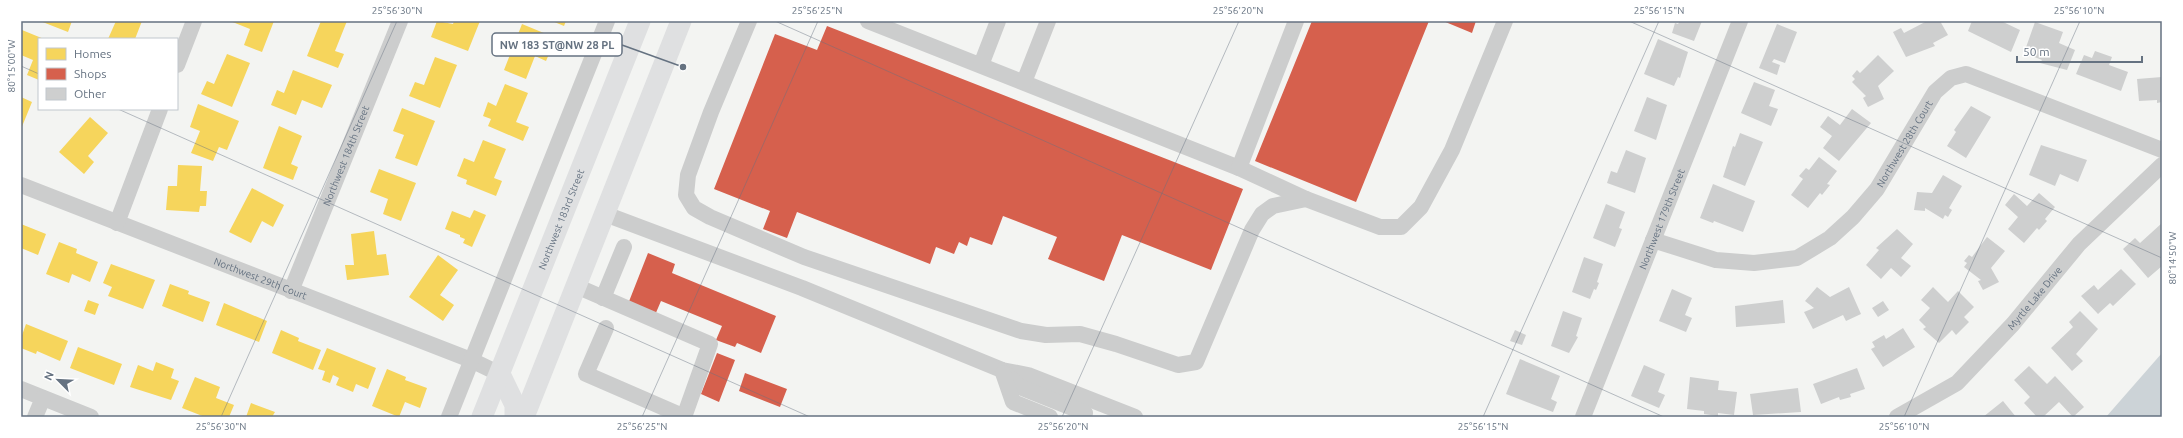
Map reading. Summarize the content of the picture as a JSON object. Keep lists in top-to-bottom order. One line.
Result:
{"streets":{"main road":["Northwest 183rd Street"],"street":["Northwest 28th Court","Northwest 184th Street","Northwest 179th Street","Northwest 29th Court","Myrtle Lake Drive"]},"crossings":[["Northwest 28th Court","Northwest 179th Street"],["Northwest 184th Street","Northwest 29th Court"],["Northwest 183rd Street","Northwest 29th Court"]],"places":["NW 183 ST@NW 28 PL"],"legend":["Homes","Shops","Other"],"scale_bar":"50 m","north":"top left","coordinates":["25°56'30\"N","25°56'25\"N","25°56'20\"N","25°56'15\"N","25°56'10\"N","80°15'00\"W","80°14'50\"W"]}
